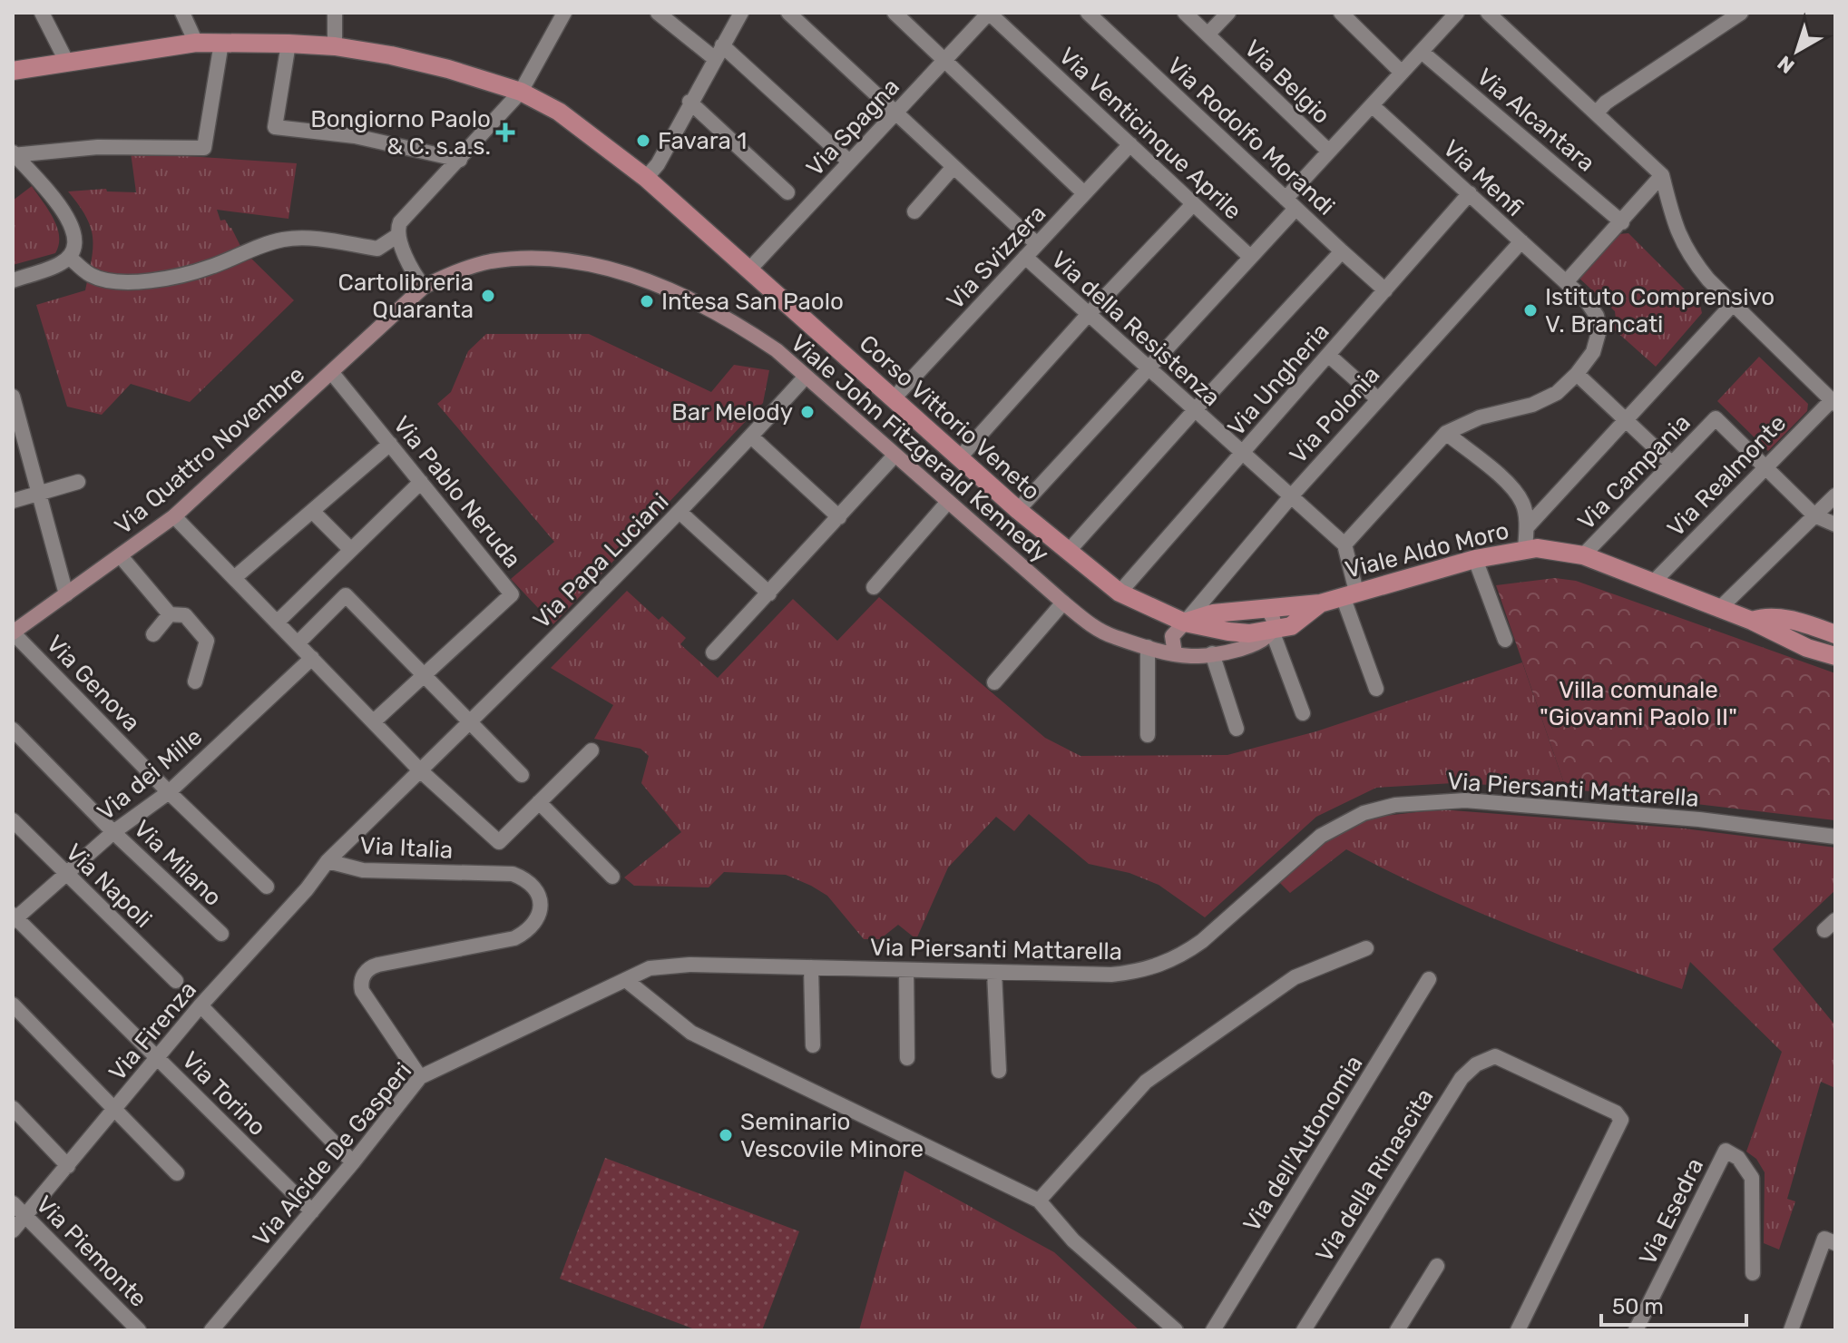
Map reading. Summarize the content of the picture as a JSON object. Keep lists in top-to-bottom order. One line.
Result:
{"streets":{"main road":["Corso Vittorio Veneto","Viale Aldo Moro"],"street":["Via Belgio","Via Alcantara","Via Spagna","Via Venticinque Aprile","Via Rodolfo Morandi","Via Menfi","Via Svizzera","Via della Resistenza","Via Ungheria","Via Polonia","Viale John Fitzgerald Kennedy","Via Quattro Novembre","Via Campania","Via Realmonte","Via Pablo Neruda","Via Papa Luciani","Via Genova","Via dei Mille","Via Piersanti Mattarella","Via Italia","Via Milano","Via Napoli","Via Firenza","Via Torino","Via dell'Autonomia","Via Alcide De Gasperi","Via della Rinascita","Via Esedra","Via Piemonte"]},"crossings":[["Via Spagna","Via Venticinque Aprile"],["Via Spagna","Via della Resistenza"],["Via Spagna","Corso Vittorio Veneto"],["Via Venticinque Aprile","Via Svizzera"],["Via Rodolfo Morandi","Via Ungheria"],["Via Menfi","Via Ungheria"],["Via Menfi","Via Polonia"],["Via Svizzera","Via della Resistenza"],["Via Svizzera","Corso Vittorio Veneto"],["Via della Resistenza","Via Ungheria"],["Via della Resistenza","Via Polonia"],["Via Ungheria","Corso Vittorio Veneto"],["Via Polonia","Corso Vittorio Veneto"],["Via Polonia","Viale Aldo Moro"],["Corso Vittorio Veneto","Viale Aldo Moro"],["Viale John Fitzgerald Kennedy","Via Quattro Novembre"],["Viale John Fitzgerald Kennedy","Viale Aldo Moro"],["Viale John Fitzgerald Kennedy","Via Papa Luciani"],["Via Quattro Novembre","Via Pablo Neruda"],["Via Quattro Novembre","Via Genova"],["Via Campania","Via Realmonte"],["Via Campania","Viale Aldo Moro"],["Via Realmonte","Viale Aldo Moro"],["Via Papa Luciani","Via Italia"],["Via Genova","Via dei Mille"],["Via dei Mille","Via Milano"],["Via dei Mille","Via Napoli"],["Via dei Mille","Via Torino"],["Via Piersanti Mattarella","Via Alcide De Gasperi"],["Via Italia","Via Firenza"],["Via Italia","Via Alcide De Gasperi"],["Via Firenza","Via Torino"],["Via Firenza","Via Piemonte"],["Via Torino","Via Alcide De Gasperi"]],"parks":["Villa comunale \"Giovanni Paolo II\""],"places":{"health":["Bongiorno Paolo & C. s.a.s."],"other":["Favara 1","Cartolibreria Quaranta","Intesa San Paolo","Istituto Comprensivo V. Brancati","Bar Melody","Seminario Vescovile Minore"]},"scale_bar":"50 m","north":"bottom left"}
